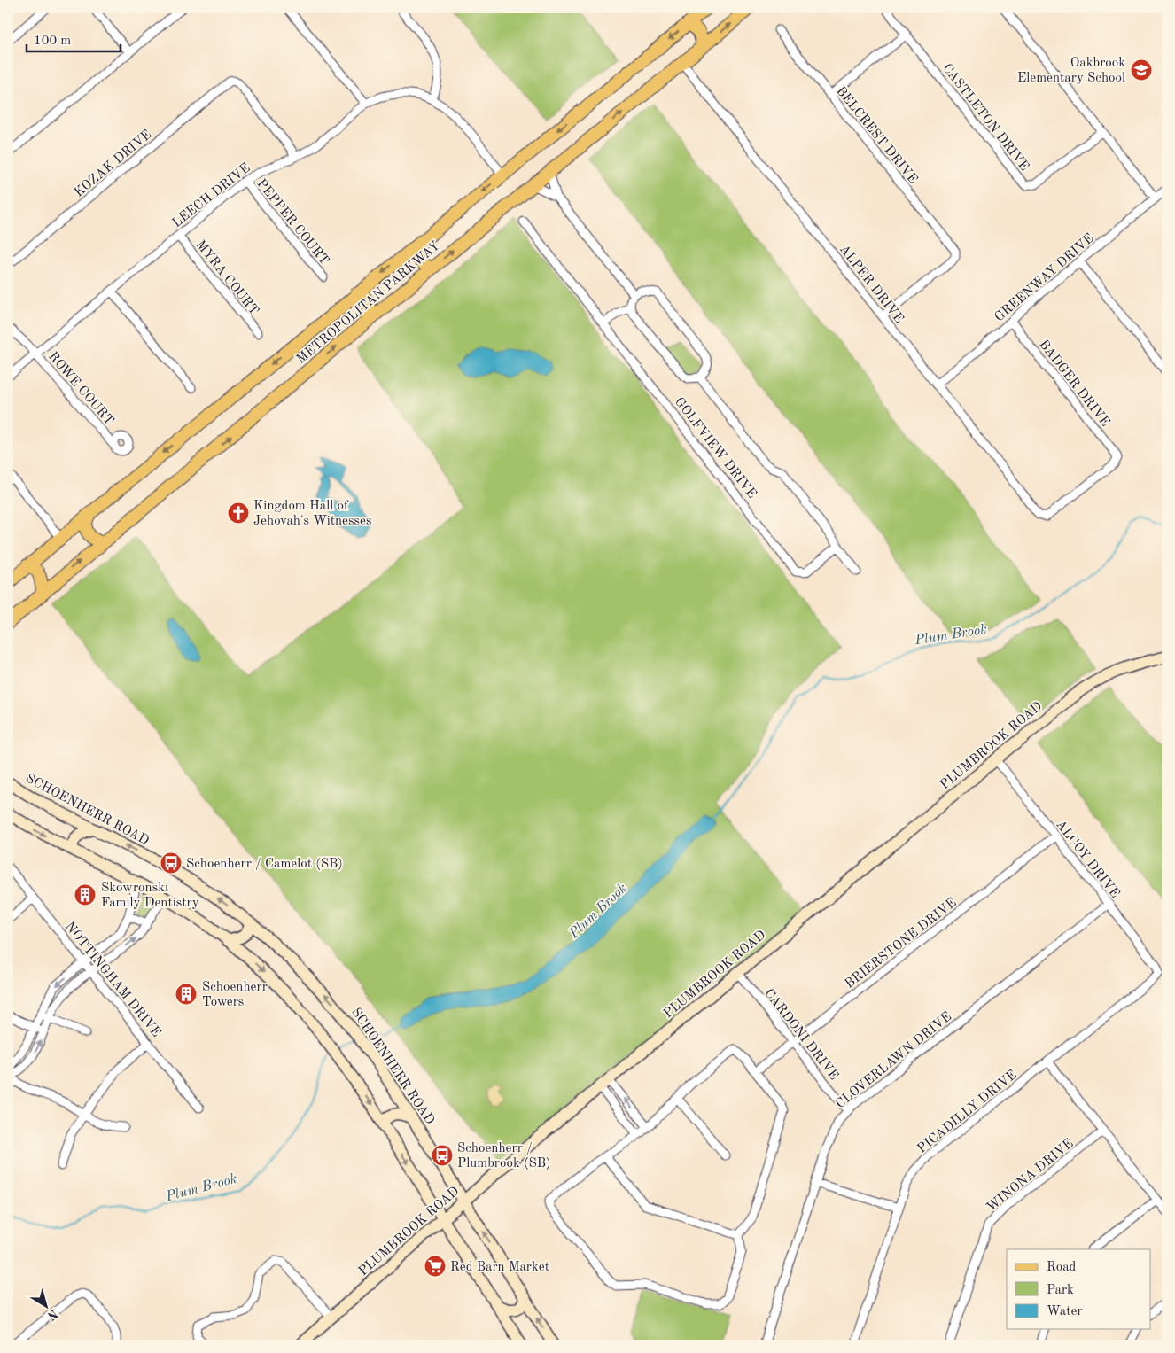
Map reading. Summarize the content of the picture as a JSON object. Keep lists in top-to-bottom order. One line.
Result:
{"streets":{"main road":["METROPOLITAN PARKWAY","PLUMBROOK ROAD","SCHOENHERR ROAD"],"street":["CASTLETON DRIVE","BELCREST DRIVE","KOZAK DRIVE","LEECH DRIVE","PEPPER COURT","MYRA COURT","GREENWAY DRIVE","ALPER DRIVE","BADGER DRIVE","ROWE COURT","GOLFVIEW DRIVE","ALCOY DRIVE","BRIERSTONE DRIVE","NOTTINGHAM DRIVE","CARDONI DRIVE","CLOVERLAWN DRIVE","PICADILLY DRIVE","WINONA DRIVE"]},"crossings":[["BELCREST DRIVE","ALPER DRIVE"],["KOZAK DRIVE","LEECH DRIVE"],["LEECH DRIVE","PEPPER COURT"],["LEECH DRIVE","MYRA COURT"],["LEECH DRIVE","METROPOLITAN PARKWAY"],["LEECH DRIVE","ROWE COURT"],["GREENWAY DRIVE","ALPER DRIVE"],["GREENWAY DRIVE","BADGER DRIVE"],["ALPER DRIVE","METROPOLITAN PARKWAY"],["ALPER DRIVE","BADGER DRIVE"],["PLUMBROOK ROAD","SCHOENHERR ROAD"],["PLUMBROOK ROAD","ALCOY DRIVE"],["PLUMBROOK ROAD","CARDONI DRIVE"],["ALCOY DRIVE","BRIERSTONE DRIVE"],["ALCOY DRIVE","CLOVERLAWN DRIVE"],["ALCOY DRIVE","PICADILLY DRIVE"],["BRIERSTONE DRIVE","CARDONI DRIVE"],["CARDONI DRIVE","CLOVERLAWN DRIVE"]],"water":["Plum Brook"],"places":{"school or university":["Oakbrook Elementary School"],"church":["Kingdom Hall of Jehovah's Witnesses"],"bus stop":["Schoenherr / Camelot (SB)","Schoenherr / Plumbrook (SB)"],"building":["Skowronski Family Dentistry","Schoenherr Towers"],"supermarket":["Red Barn Market"]},"legend":["Road","Park","Water"],"scale_bar":"100 m","north":"bottom right"}
